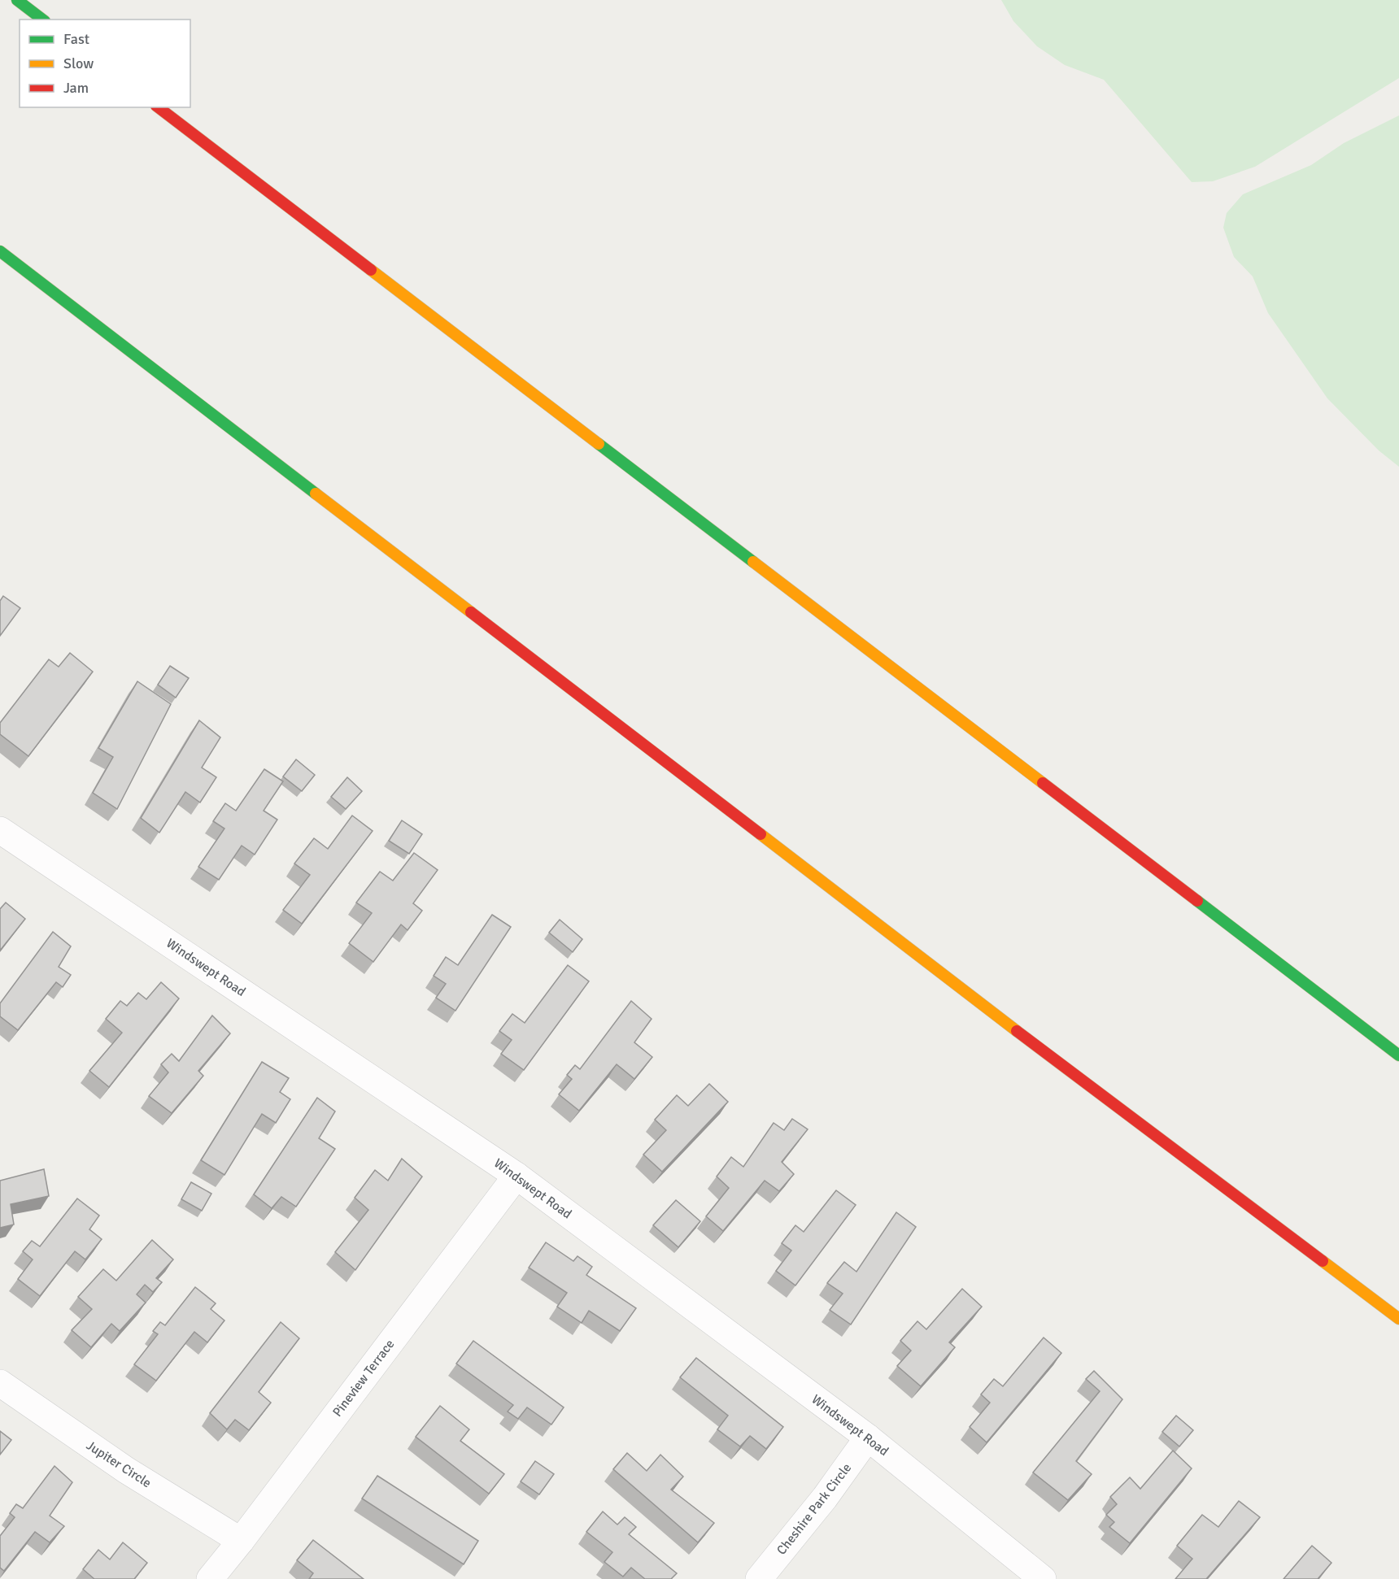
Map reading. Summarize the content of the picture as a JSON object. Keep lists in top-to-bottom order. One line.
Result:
{"streets":{"street":["Windswept Road","Pineview Terrace","Jupiter Circle","Cheshire Park Circle"]},"crossings":[["Windswept Road","Pineview Terrace"],["Windswept Road","Cheshire Park Circle"],["Pineview Terrace","Jupiter Circle"]],"legend":["Fast","Slow","Jam"]}
